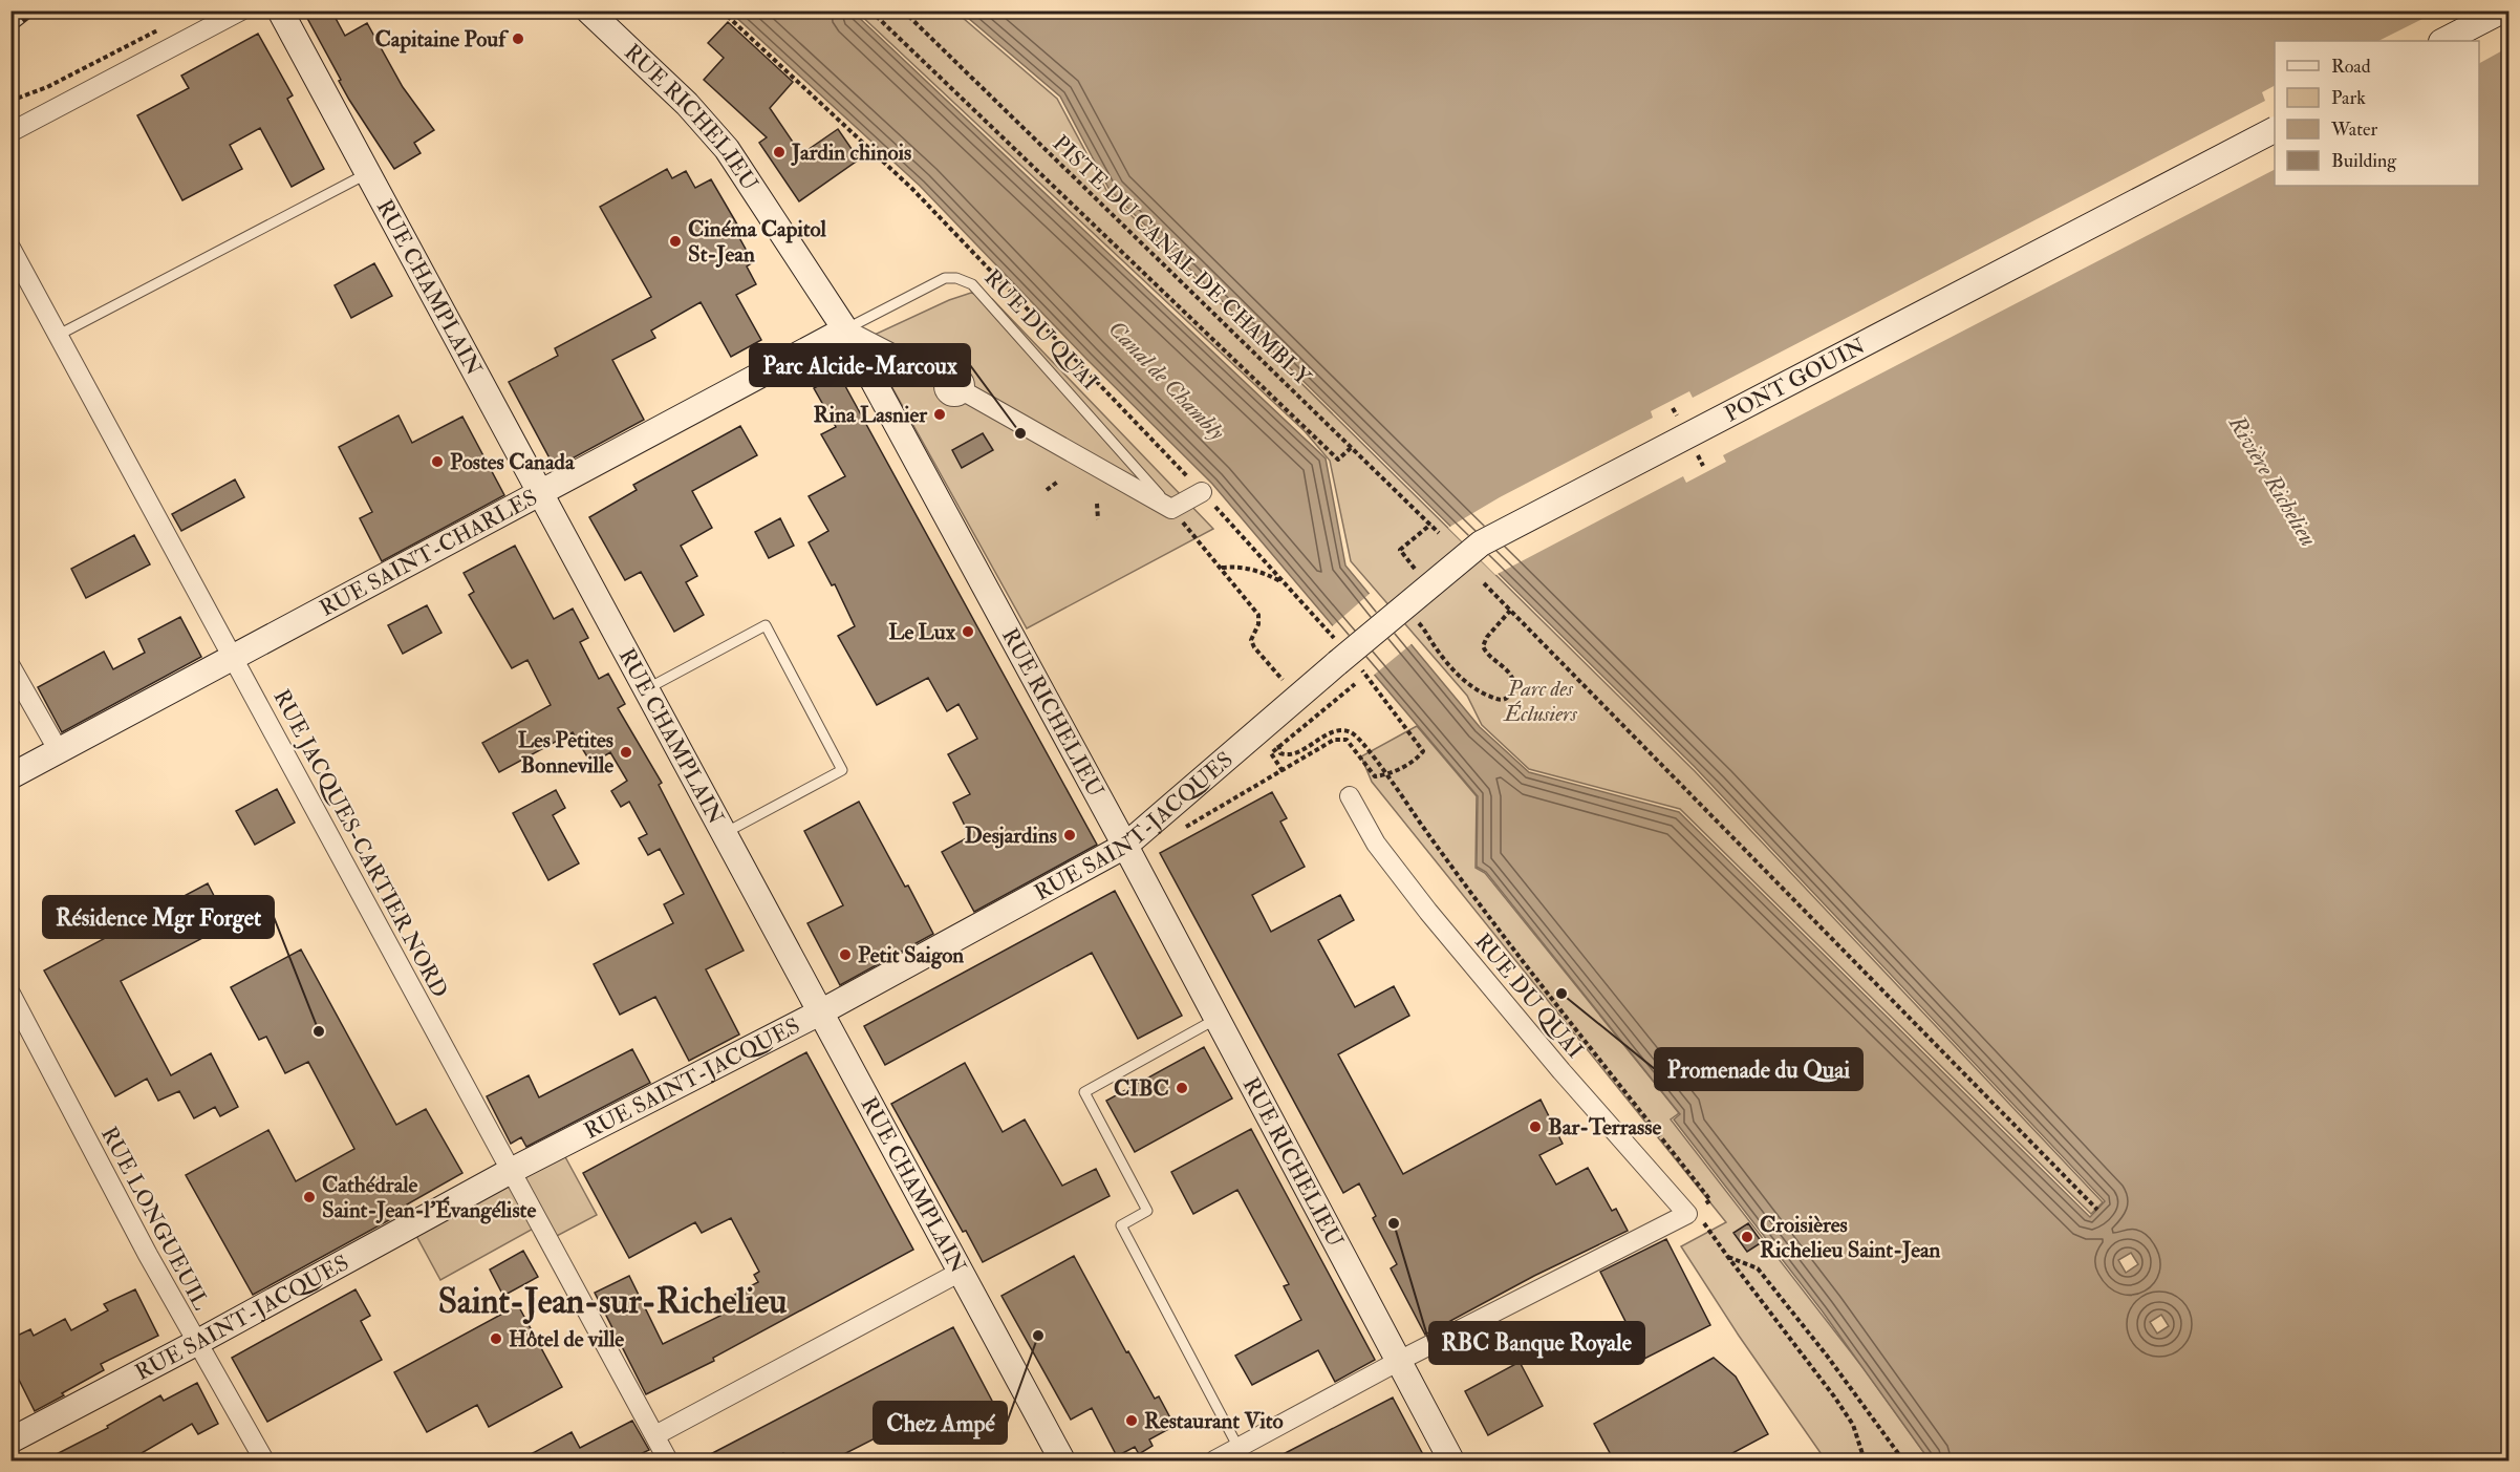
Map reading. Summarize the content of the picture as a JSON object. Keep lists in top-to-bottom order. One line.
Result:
{"streets":{"street":["RUE RICHELIEU","RUE CHAMPLAIN","RUE DU QUAI","PONT GOUIN","RUE SAINT-CHARLES","RUE SAINT-JACQUES","RUE JACQUES-CARTIER NORD","RUE LONGUEUIL"],"path":["PISTE DU CANAL DE CHAMBLY"]},"crossings":[["RUE RICHELIEU","RUE DU QUAI"],["RUE RICHELIEU","RUE SAINT-CHARLES"],["RUE RICHELIEU","RUE SAINT-JACQUES"],["RUE CHAMPLAIN","RUE SAINT-CHARLES"],["RUE CHAMPLAIN","RUE SAINT-JACQUES"],["RUE DU QUAI","RUE SAINT-CHARLES"],["PONT GOUIN","RUE SAINT-JACQUES"],["RUE SAINT-CHARLES","RUE JACQUES-CARTIER NORD"],["RUE SAINT-JACQUES","RUE JACQUES-CARTIER NORD"],["RUE SAINT-JACQUES","RUE LONGUEUIL"]],"districts":["Saint-Jean-sur-Richelieu"],"water":["Canal de Chambly","Rivière Richelieu"],"parks":["Parc des Éclusiers"],"places":["Capitaine Pouf","Jardin chinois","Cinéma Capitol St-Jean","Rina Lasnier","Parc Alcide-Marcoux","Postes Canada","Le Lux","Les Petites Bonneville","Desjardins","Petit Saigon","Promenade du Quai","Résidence Mgr Forget","CIBC","Bar-Terrasse","Cathédrale Saint-Jean-l'Évangéliste","RBC Banque Royale","Croisières Richelieu Saint-Jean","Chez Ampé","Hôtel de ville","Restaurant Vito"],"legend":["Road","Park","Water","Building"]}
